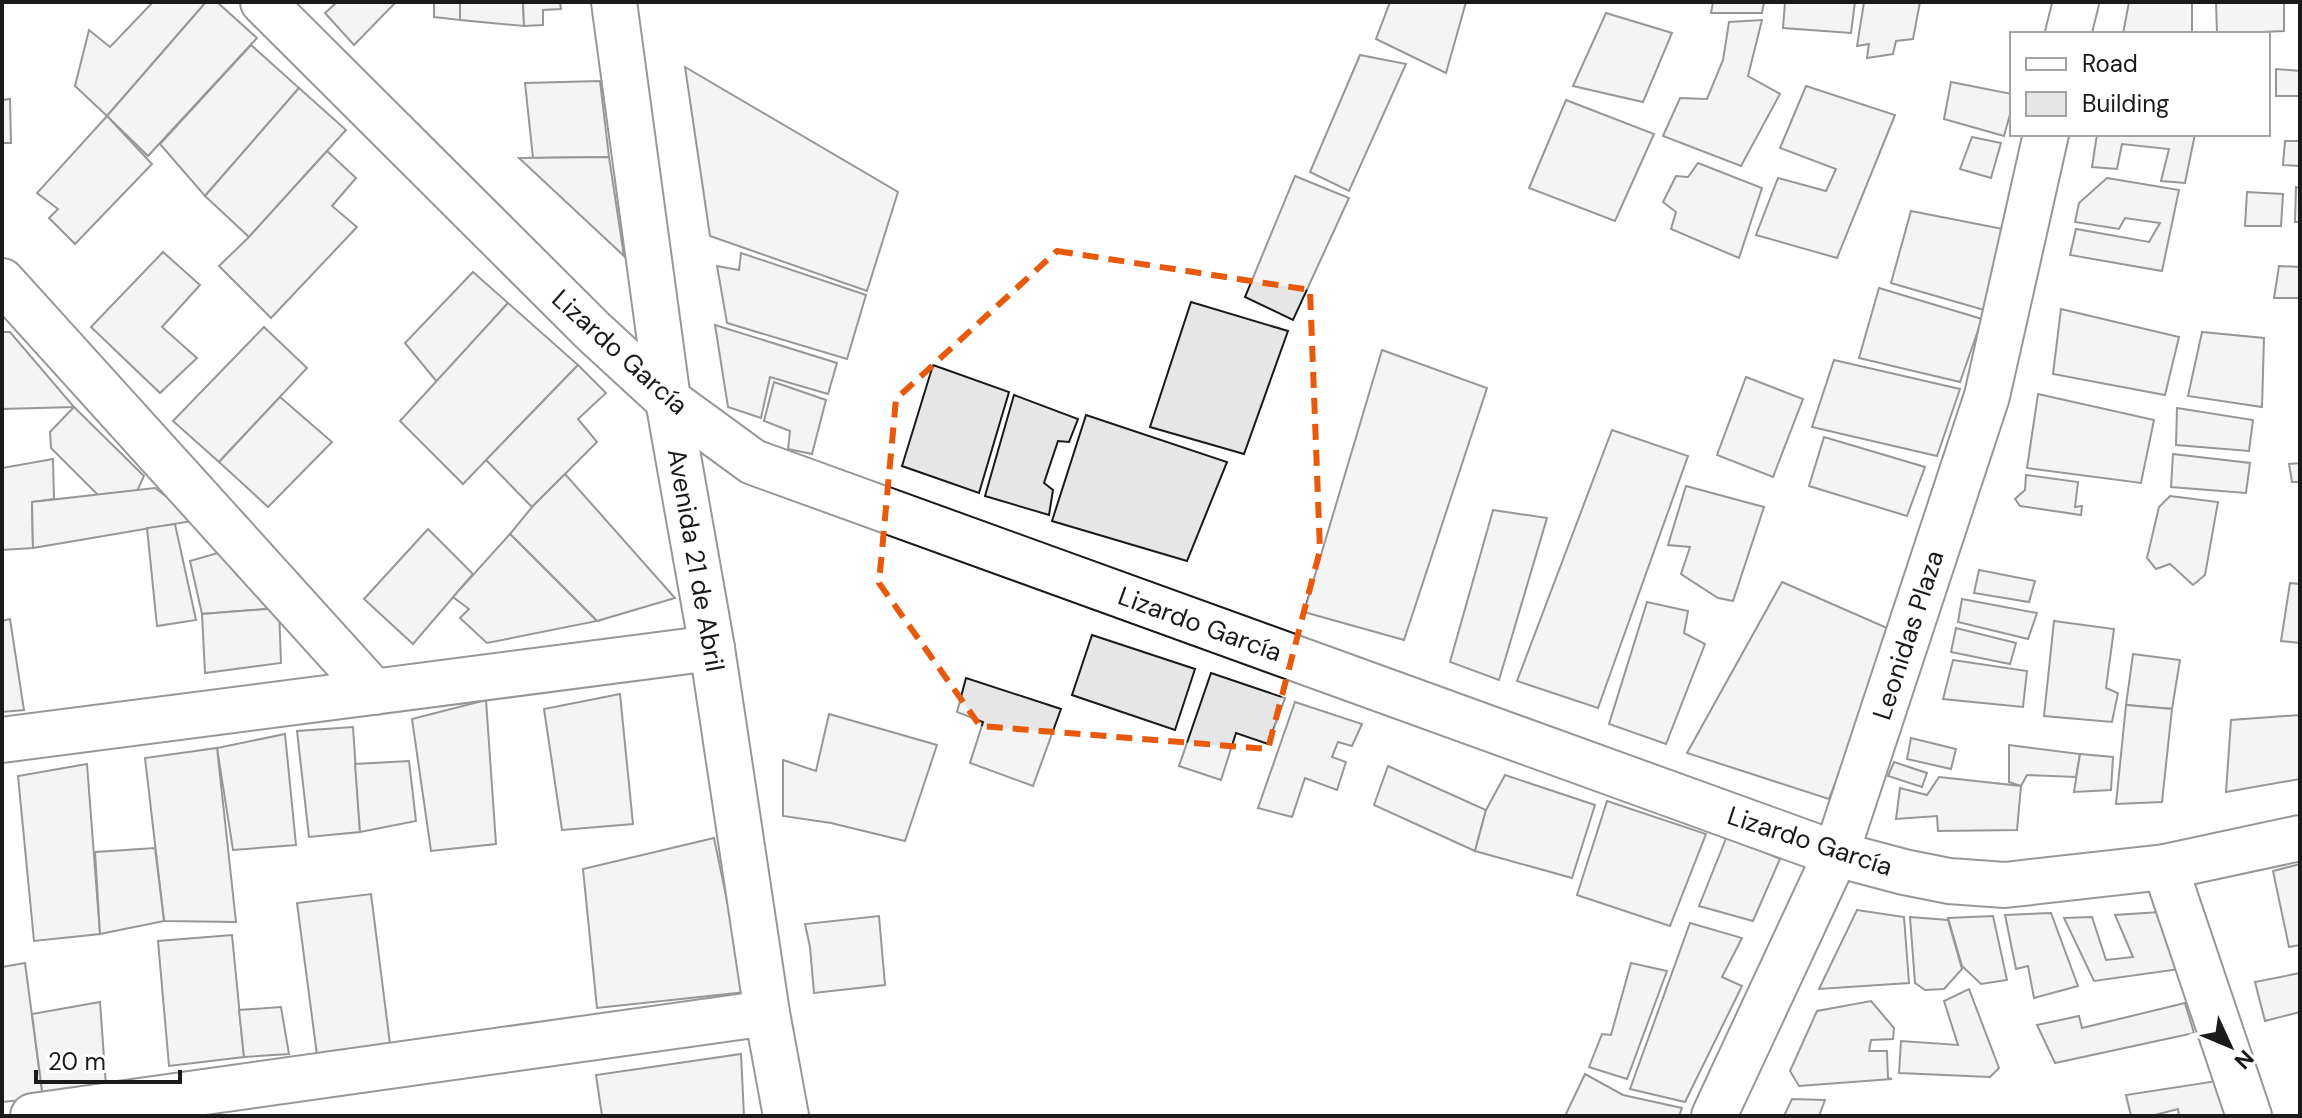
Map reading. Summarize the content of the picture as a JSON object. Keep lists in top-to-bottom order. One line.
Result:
{"streets":{"street":["Lizardo García","Avenida 21 de Abril","Leonidas Plaza"]},"crossings":[["Lizardo García","Avenida 21 de Abril"],["Lizardo García","Leonidas Plaza"]],"legend":["Road","Building"],"scale_bar":"20 m","north":"bottom right"}
